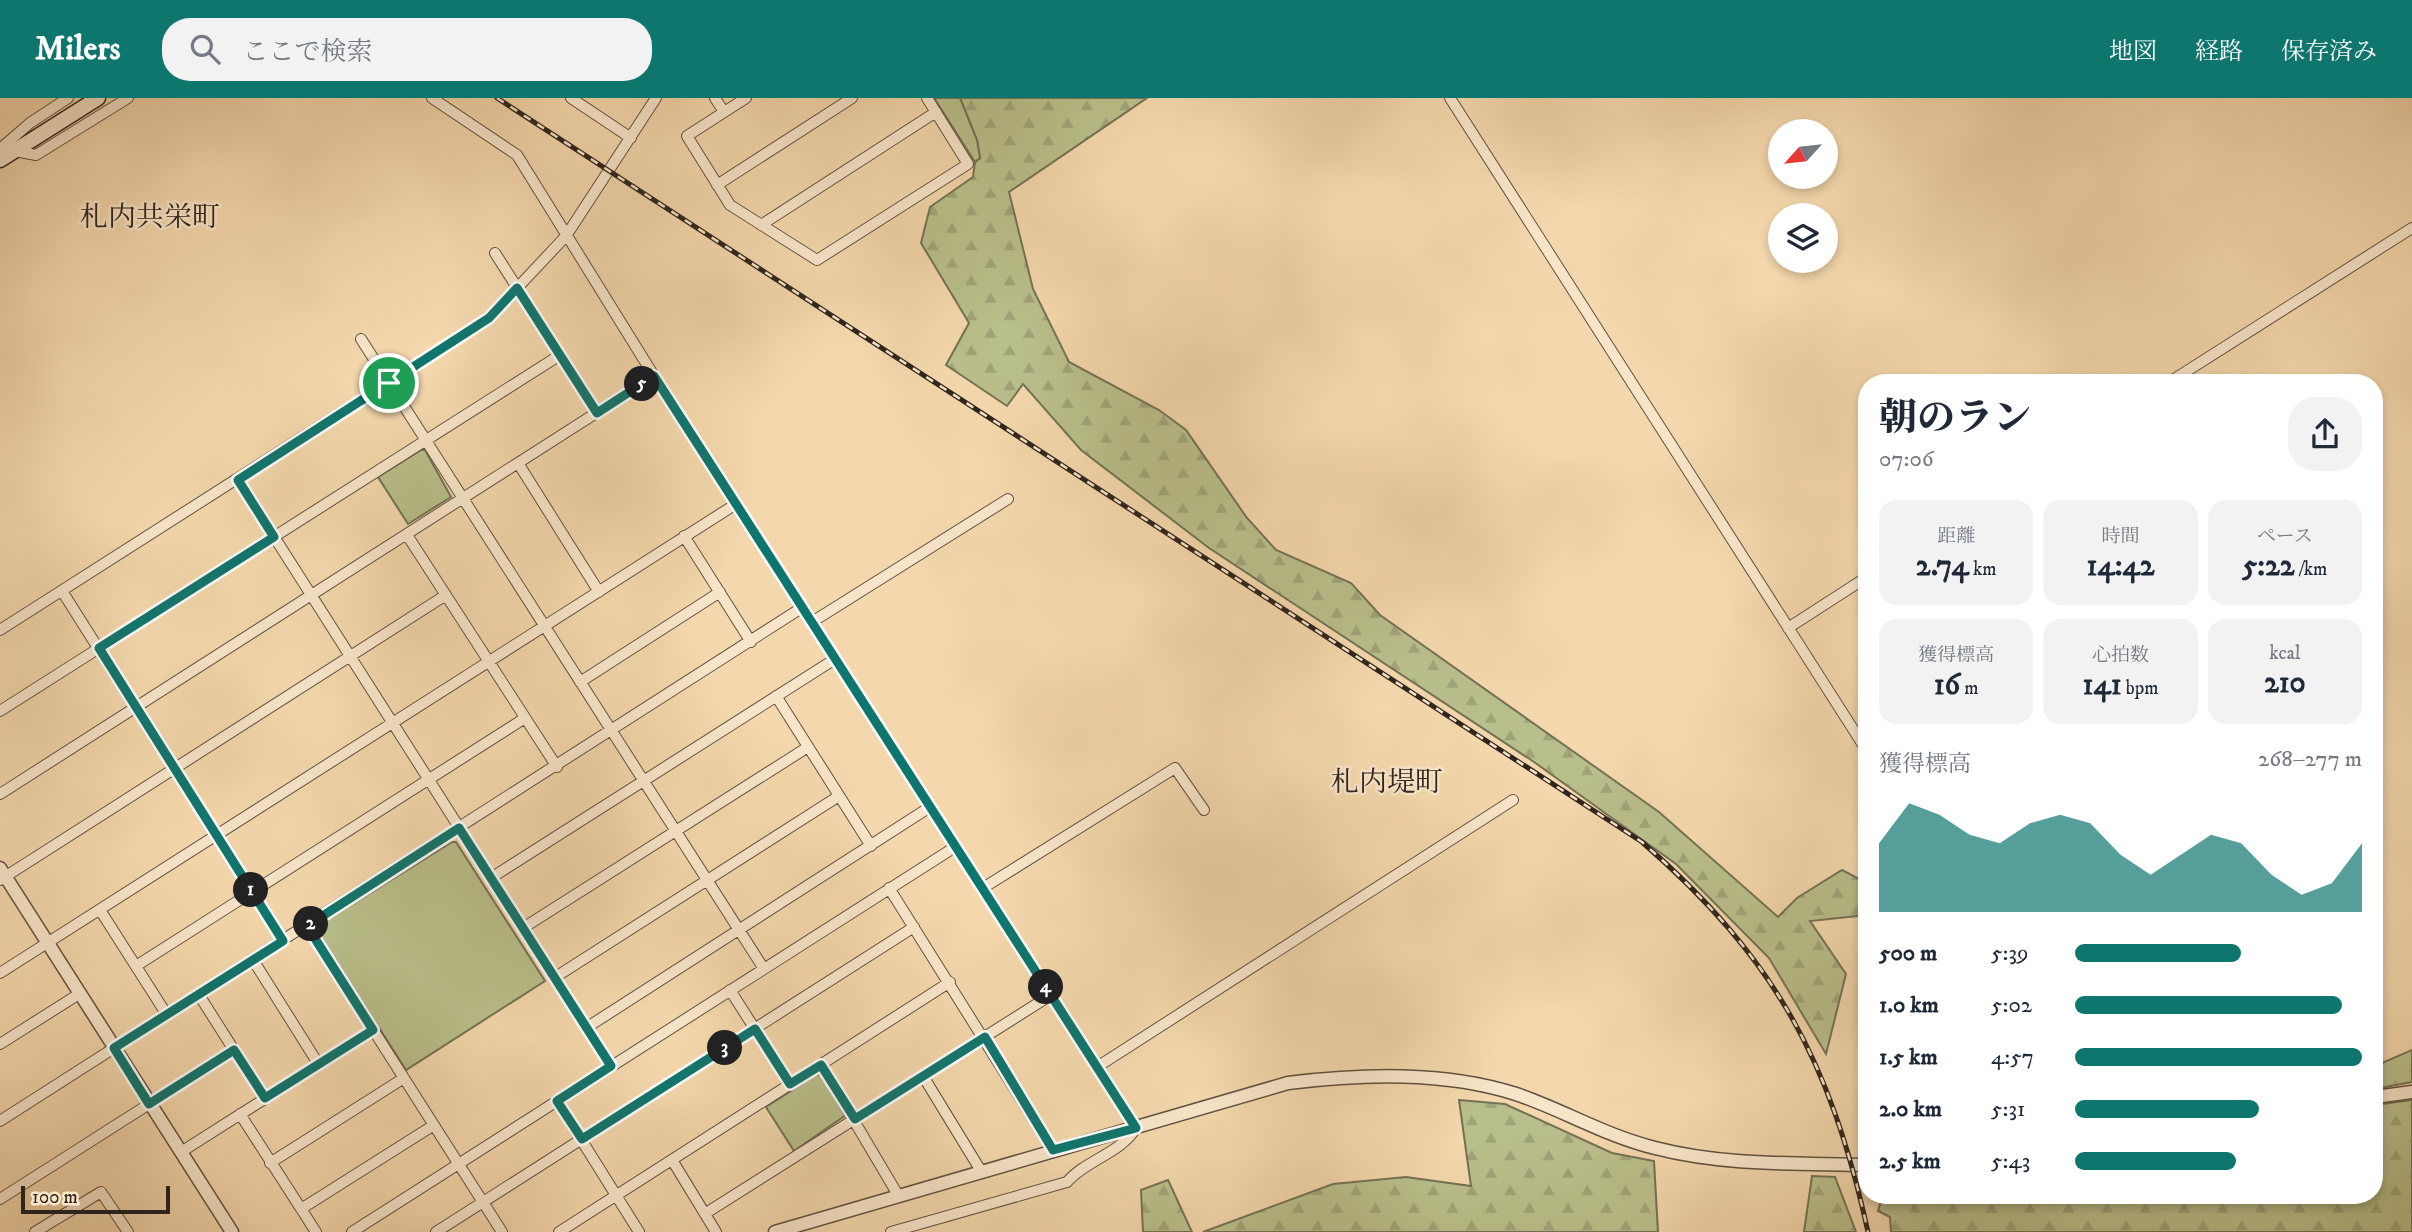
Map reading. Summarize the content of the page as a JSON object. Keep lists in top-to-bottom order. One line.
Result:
{"districts":["札内共栄町","札内堤町"],"scale_bar":"100 m","north":"bottom left","page":{"header":"Milers","search":"ここで検索","nav":["地図","経路","保存済み"],"pins":["5","1","2","4","3"],"heading":["朝のラン","07:06"],"stats":[["距離","2.74 km"],["時間","14:42"],["ペース","5:22 /km"],["獲得標高","16 m"],["心拍数","141 bpm"],["kcal","210"]],"chart":["獲得標高","268–277 m"],"list":[{"name":"500 m","note":"5:39"},{"name":"1.0 km","note":"5:02"},{"name":"1.5 km","note":"4:57"},{"name":"2.0 km","note":"5:31"},{"name":"2.5 km","note":"5:43"}],"scale":"100 m"}}
